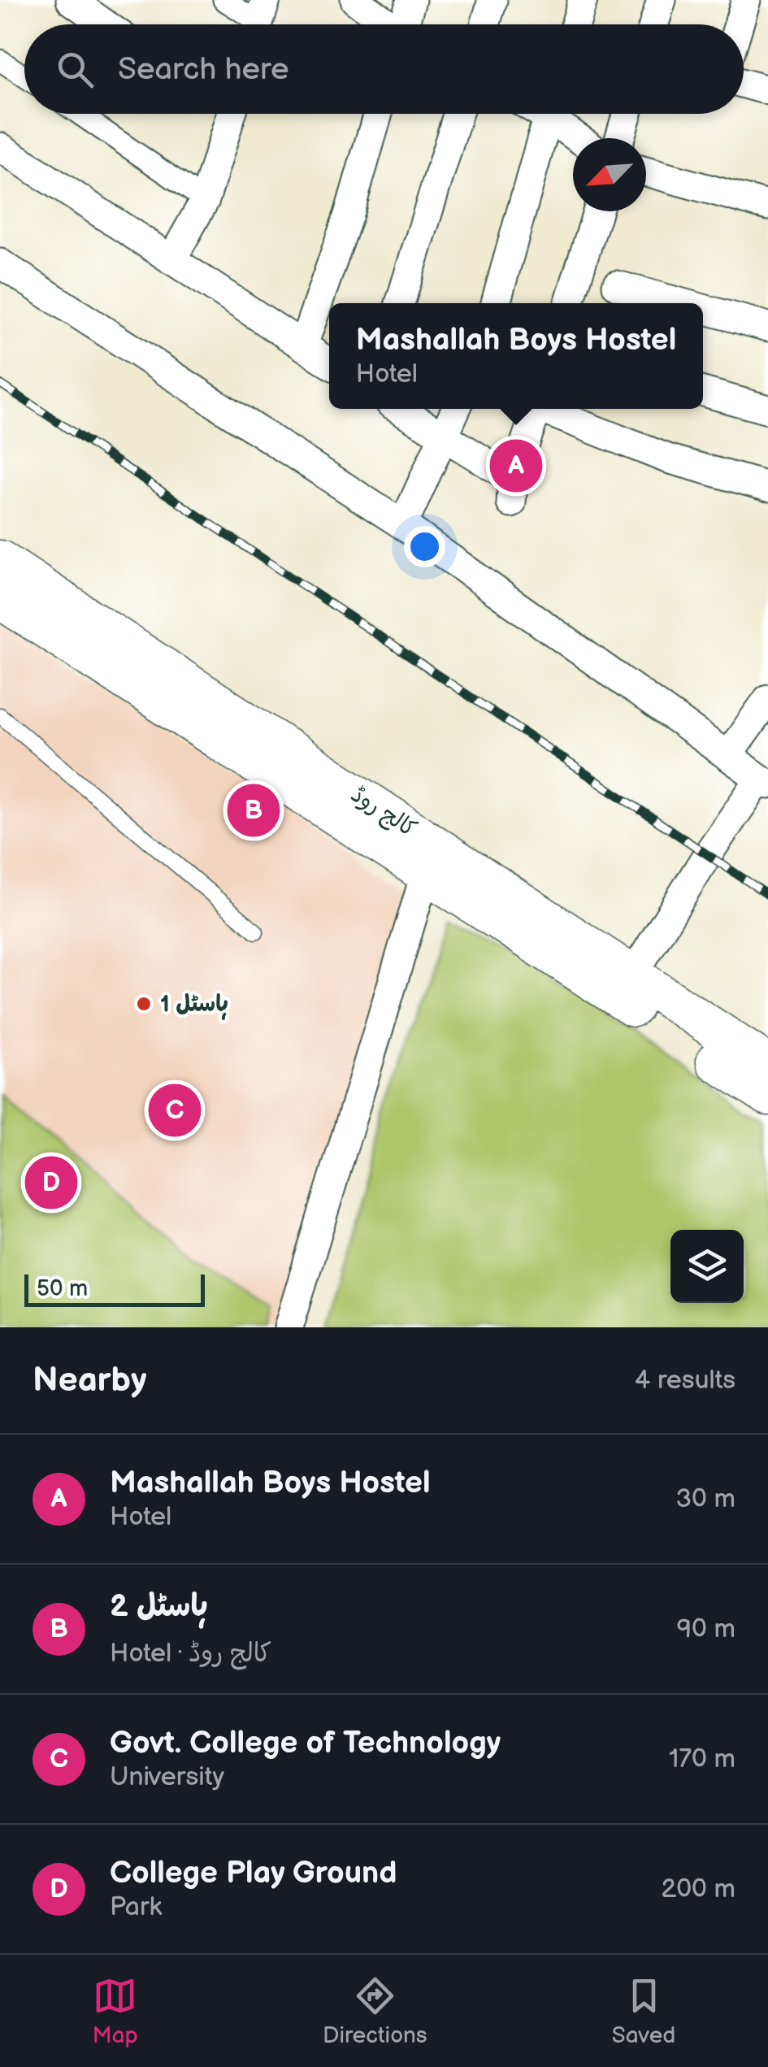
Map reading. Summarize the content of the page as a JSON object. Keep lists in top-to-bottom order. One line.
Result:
{"streets":{"main road":["کالج روڈ"]},"places":["ہاسٹل 1"],"scale_bar":"50 m","north":"bottom left","page":{"search":"Search here","popup":["Mashallah Boys Hostel","Hotel"],"pins":["A","B","C","D"],"scale":"50 m","heading":["Nearby","4 results"],"list":[{"mark":"A","name":"Mashallah Boys Hostel","note":"Hotel","value":"30 m"},{"mark":"B","name":"ہاسٹل 2","note":"Hotel · کالج روڈ","value":"90 m"},{"mark":"C","name":"Govt. College of Technology","note":"University","value":"170 m"},{"mark":"D","name":"College Play Ground","note":"Park","value":"200 m"}],"nav":["Map","Directions","Saved"]}}
